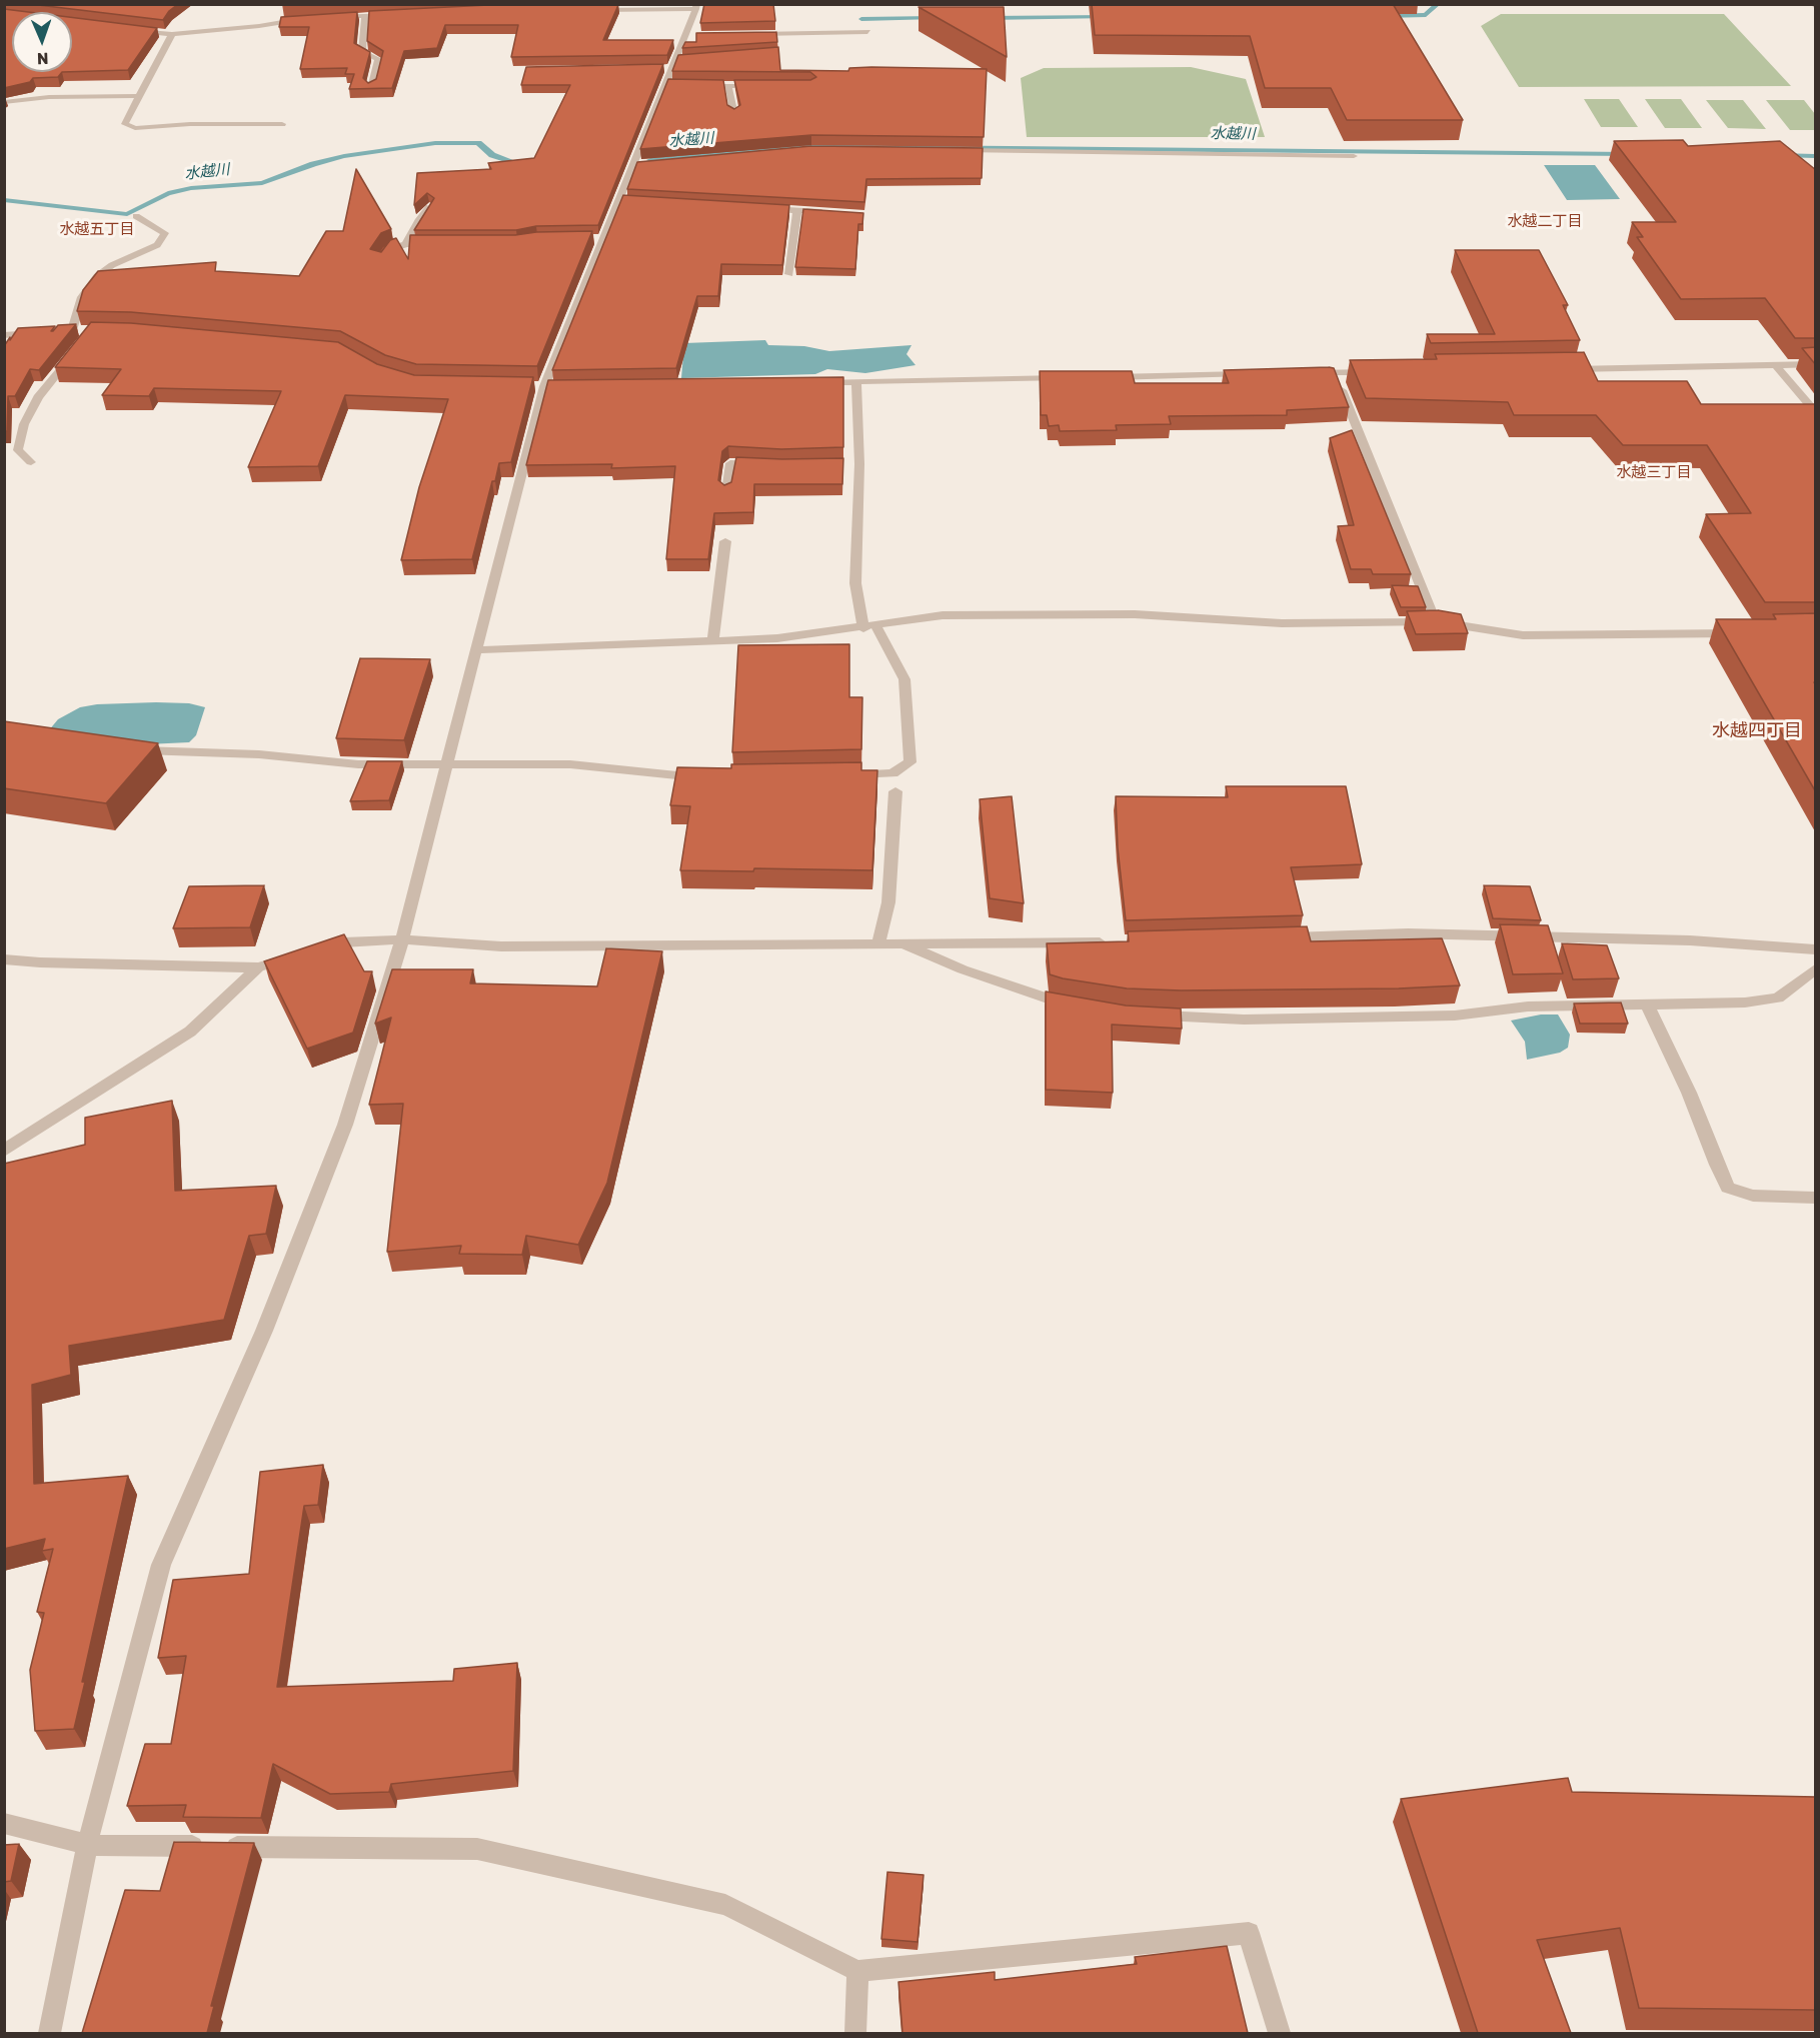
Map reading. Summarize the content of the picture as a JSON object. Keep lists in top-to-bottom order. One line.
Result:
{"districts":["水越二丁目","水越五丁目","水越三丁目","水越四丁目"],"water":["水越川"],"north":"bottom"}
